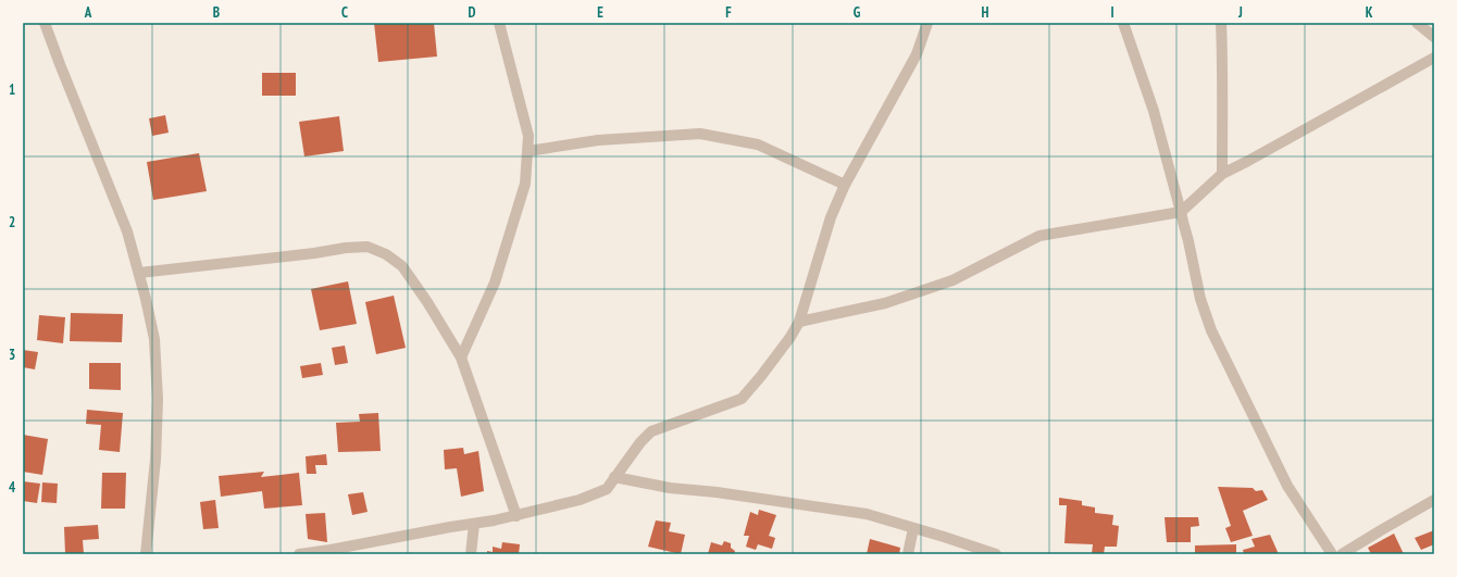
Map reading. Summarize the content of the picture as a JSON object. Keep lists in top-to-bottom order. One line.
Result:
{"grid":{"columns":["A","B","C","D","E","F","G","H","I","J","K"],"rows":["1","2","3","4"]}}
